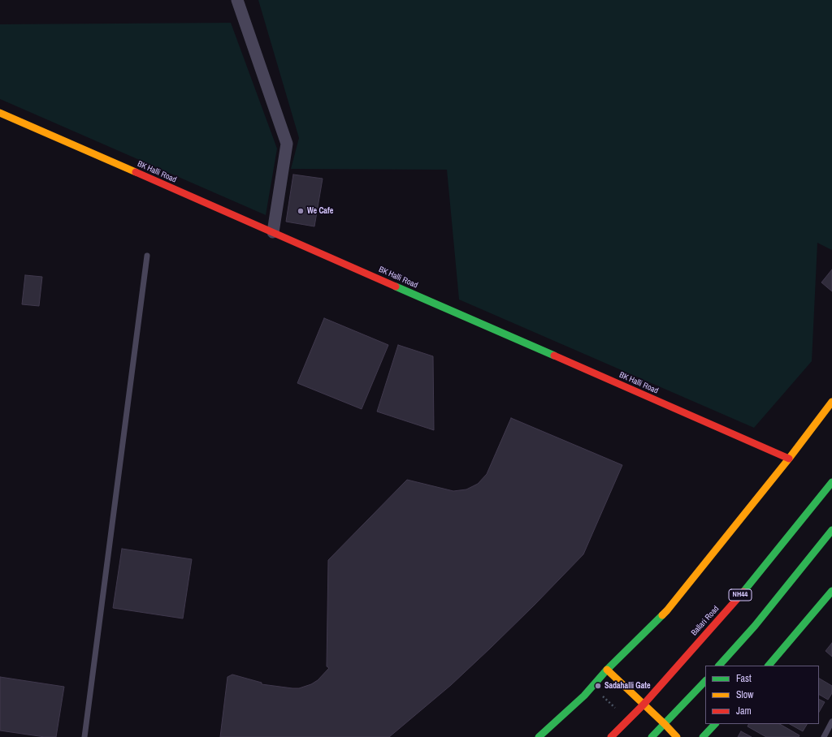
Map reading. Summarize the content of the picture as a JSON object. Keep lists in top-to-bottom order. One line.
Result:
{"streets":{"main road":["BK Halli Road","NH44","Ballari Road"]},"places":["We Cafe","Sadahalli Gate"],"legend":["Fast","Slow","Jam"]}
